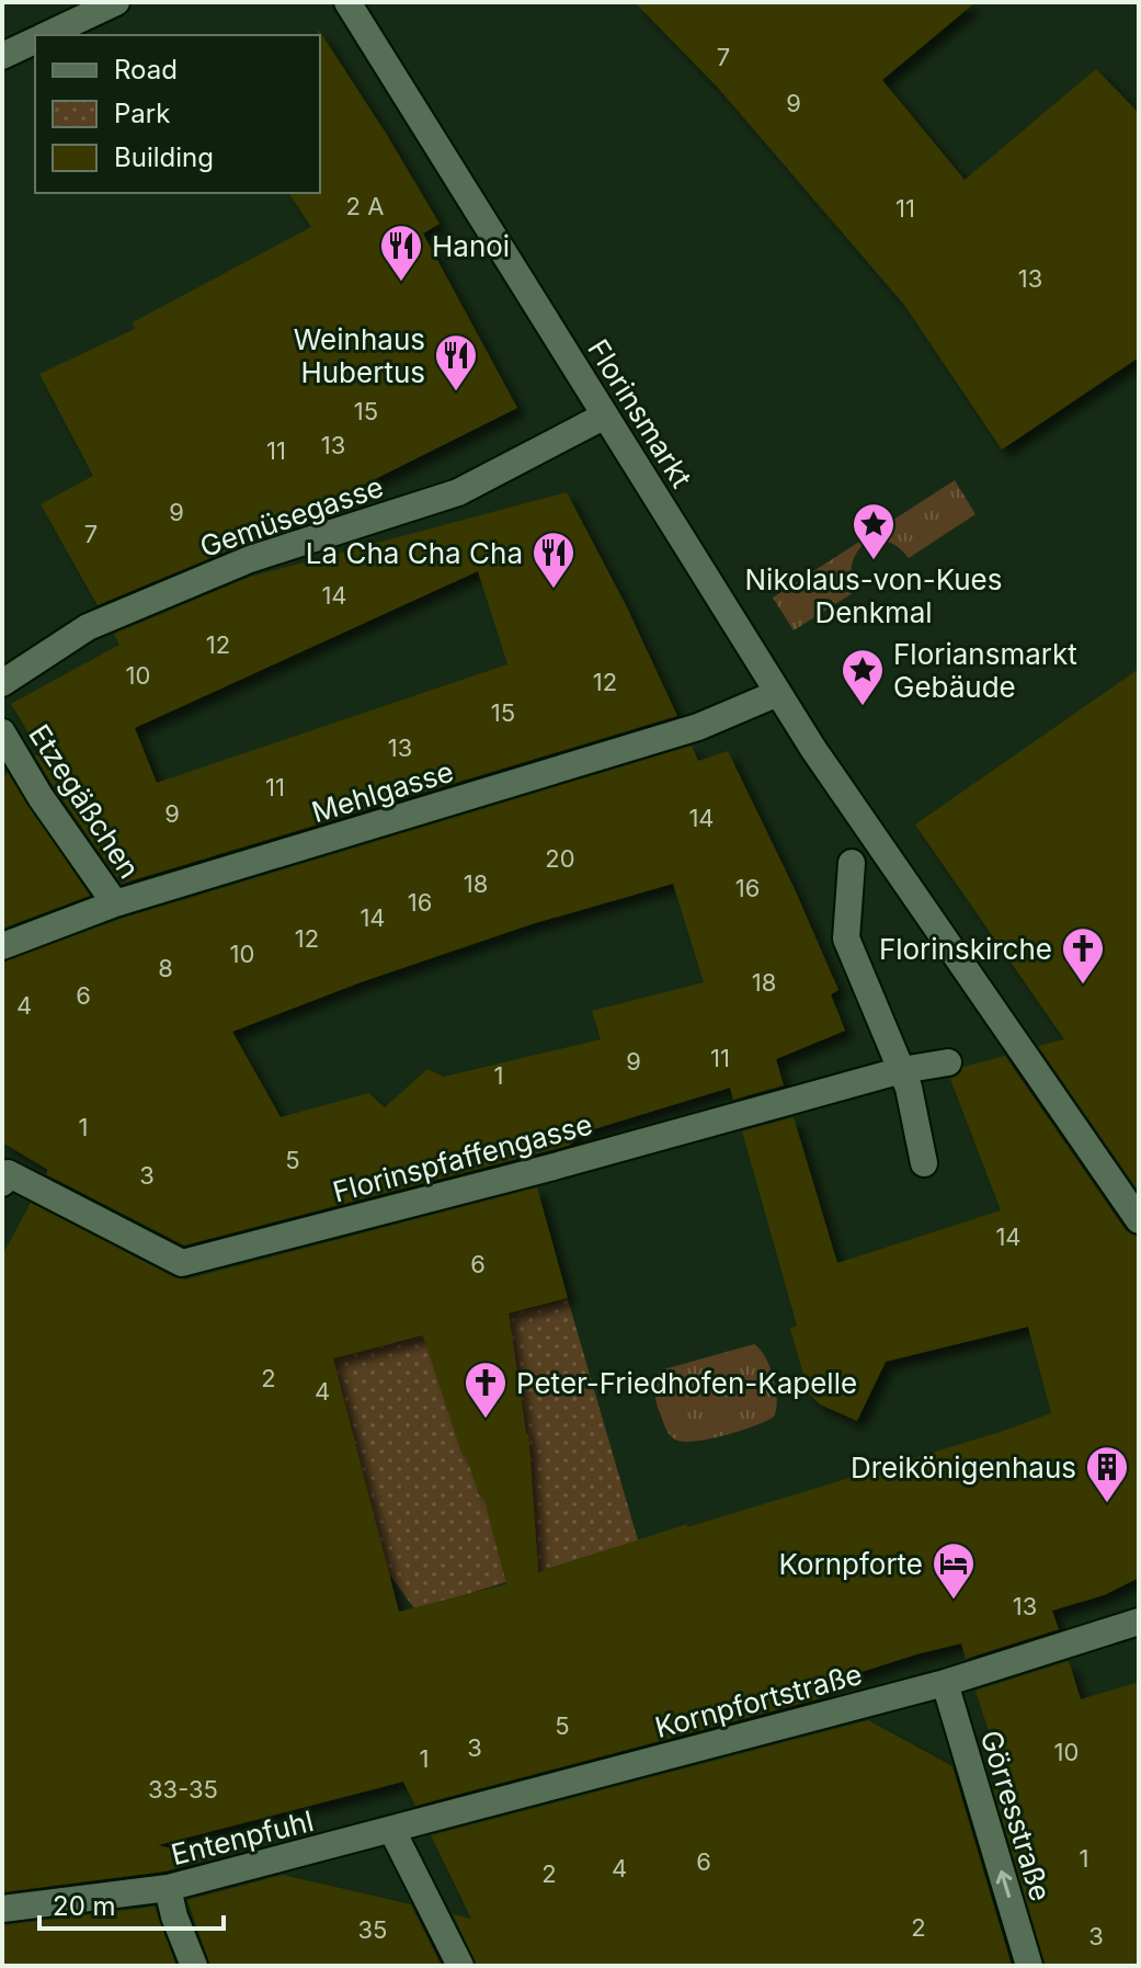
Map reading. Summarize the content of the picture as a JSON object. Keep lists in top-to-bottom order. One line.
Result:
{"streets":{"street":["Florinsmarkt","Gemüsegasse","Mehlgasse","Etzegäßchen","Florinspfaffengasse","Kornpfortstraße","Görresstraße","Entenpfuhl"]},"crossings":[["Florinsmarkt","Gemüsegasse"],["Florinsmarkt","Mehlgasse"],["Mehlgasse","Etzegäßchen"],["Kornpfortstraße","Görresstraße"],["Kornpfortstraße","Entenpfuhl"]],"one_way":["Görresstraße"],"places":{"restaurant":["Hanoi","Weinhaus Hubertus","La Cha Cha Cha"],"place":["Nikolaus-von-Kues Denkmal","Floriansmarkt Gebäude"],"church":["Florinskirche","Peter-Friedhofen-Kapelle"],"building":["Dreikönigenhaus"],"hotel":["Kornpforte"]},"house_numbers":["7","9","2 A","11","13","15","13","11","9","7","14","12","10","12","15","13","11","9","14","20","18","16","16","14","12","10","8","18","6","4","11","9","1","1","5","3","14","6","2","4","13","5","3","10","1","33-35","1","6","4","2","2","35","3"],"legend":["Road","Park","Building"],"scale_bar":"20 m"}
